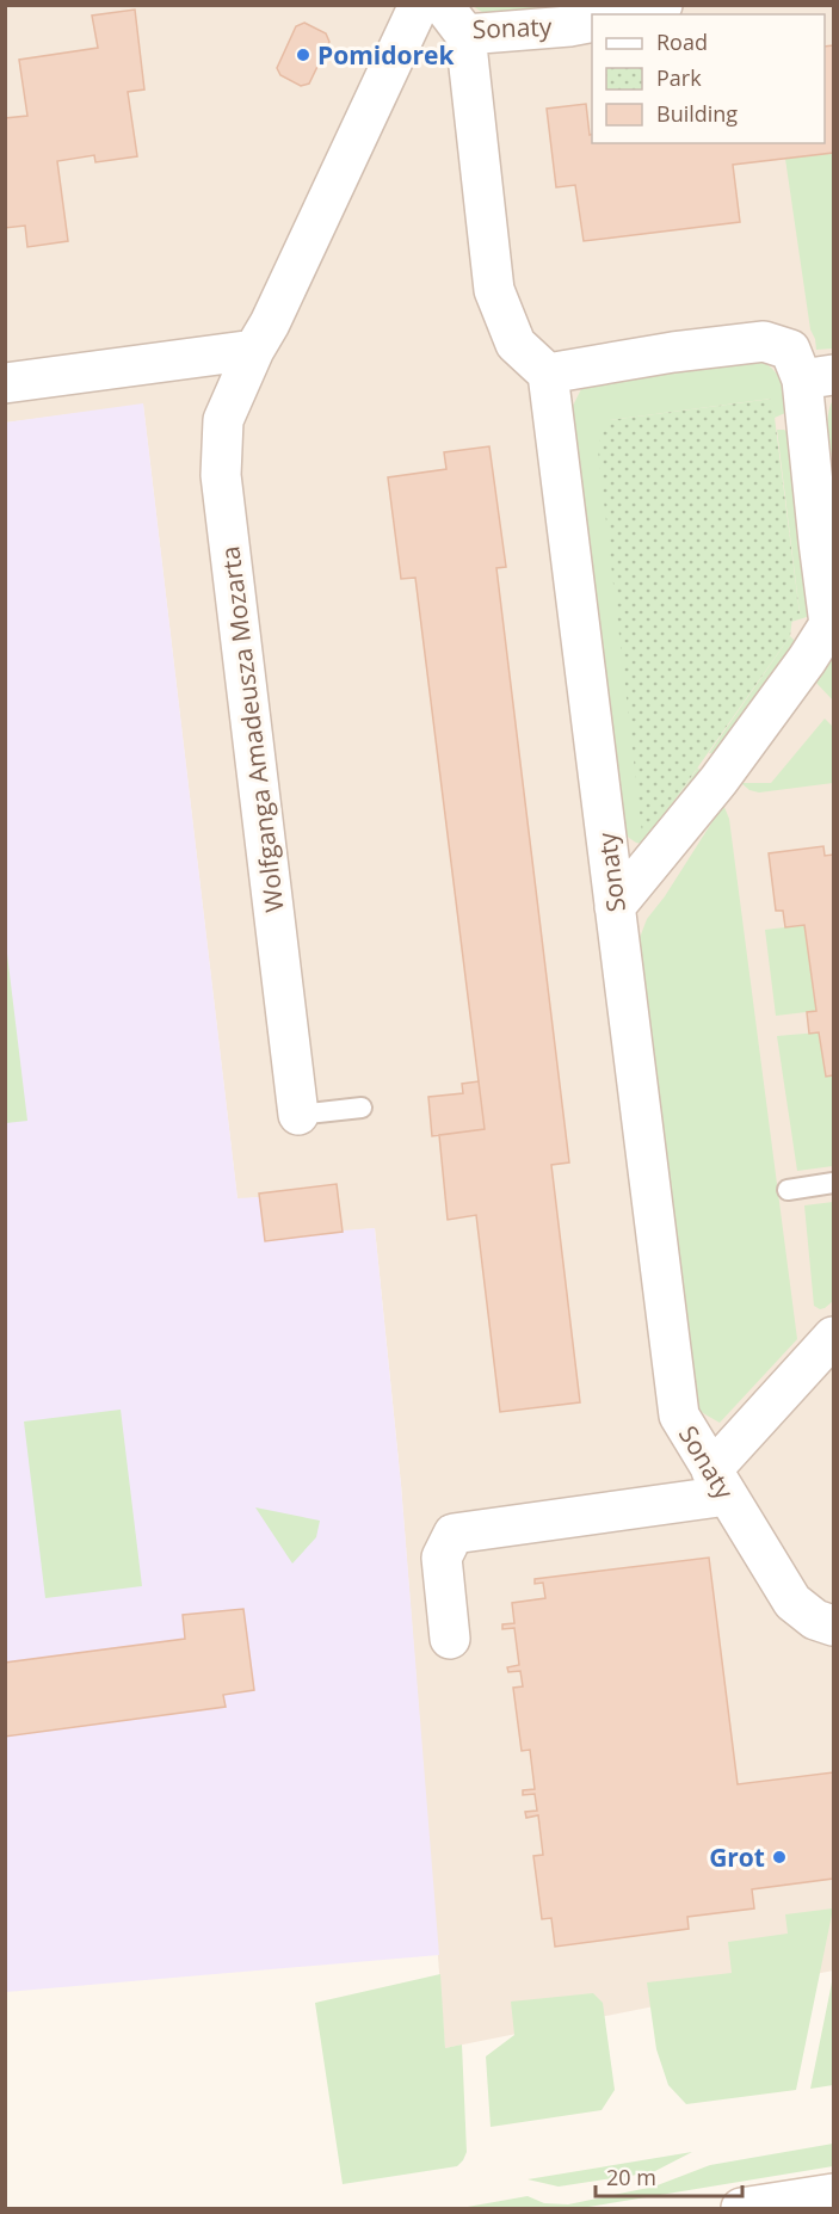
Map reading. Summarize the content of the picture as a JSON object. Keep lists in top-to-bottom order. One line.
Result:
{"streets":{"street":["Sonaty","Wolfganga Amadeusza Mozarta"]},"places":["Pomidorek","Grot"],"legend":["Road","Park","Building"],"scale_bar":"20 m"}
